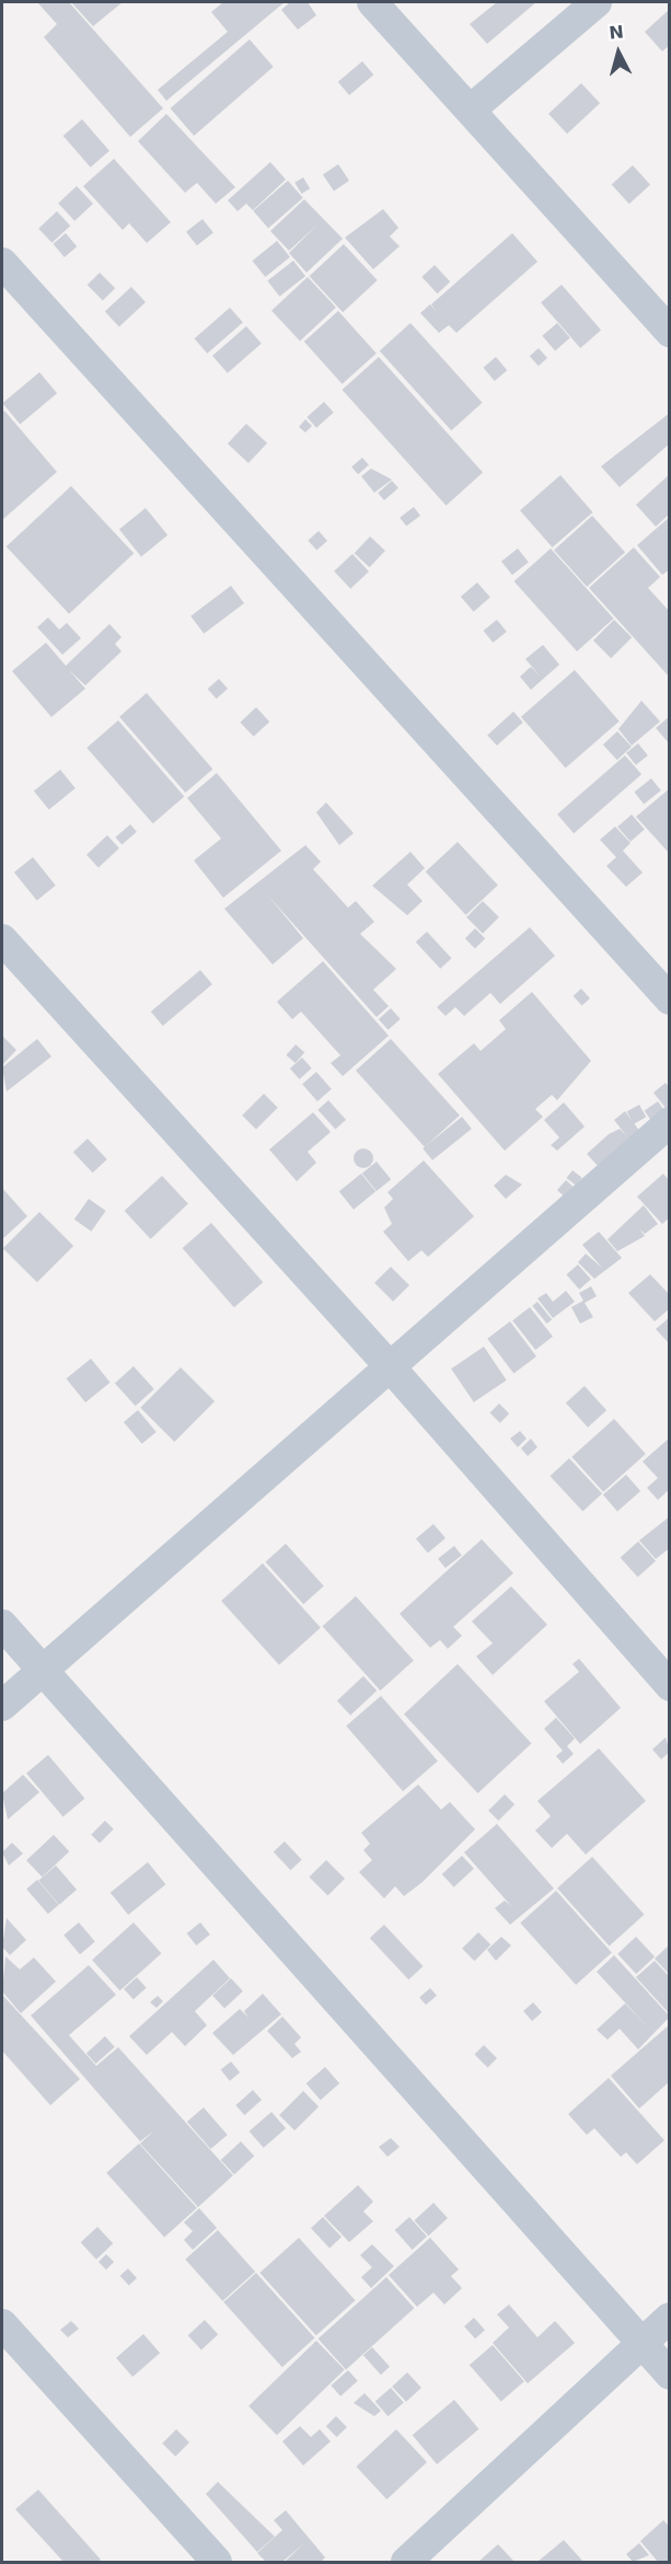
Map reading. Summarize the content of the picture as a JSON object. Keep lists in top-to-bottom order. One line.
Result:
{"north":"top"}
